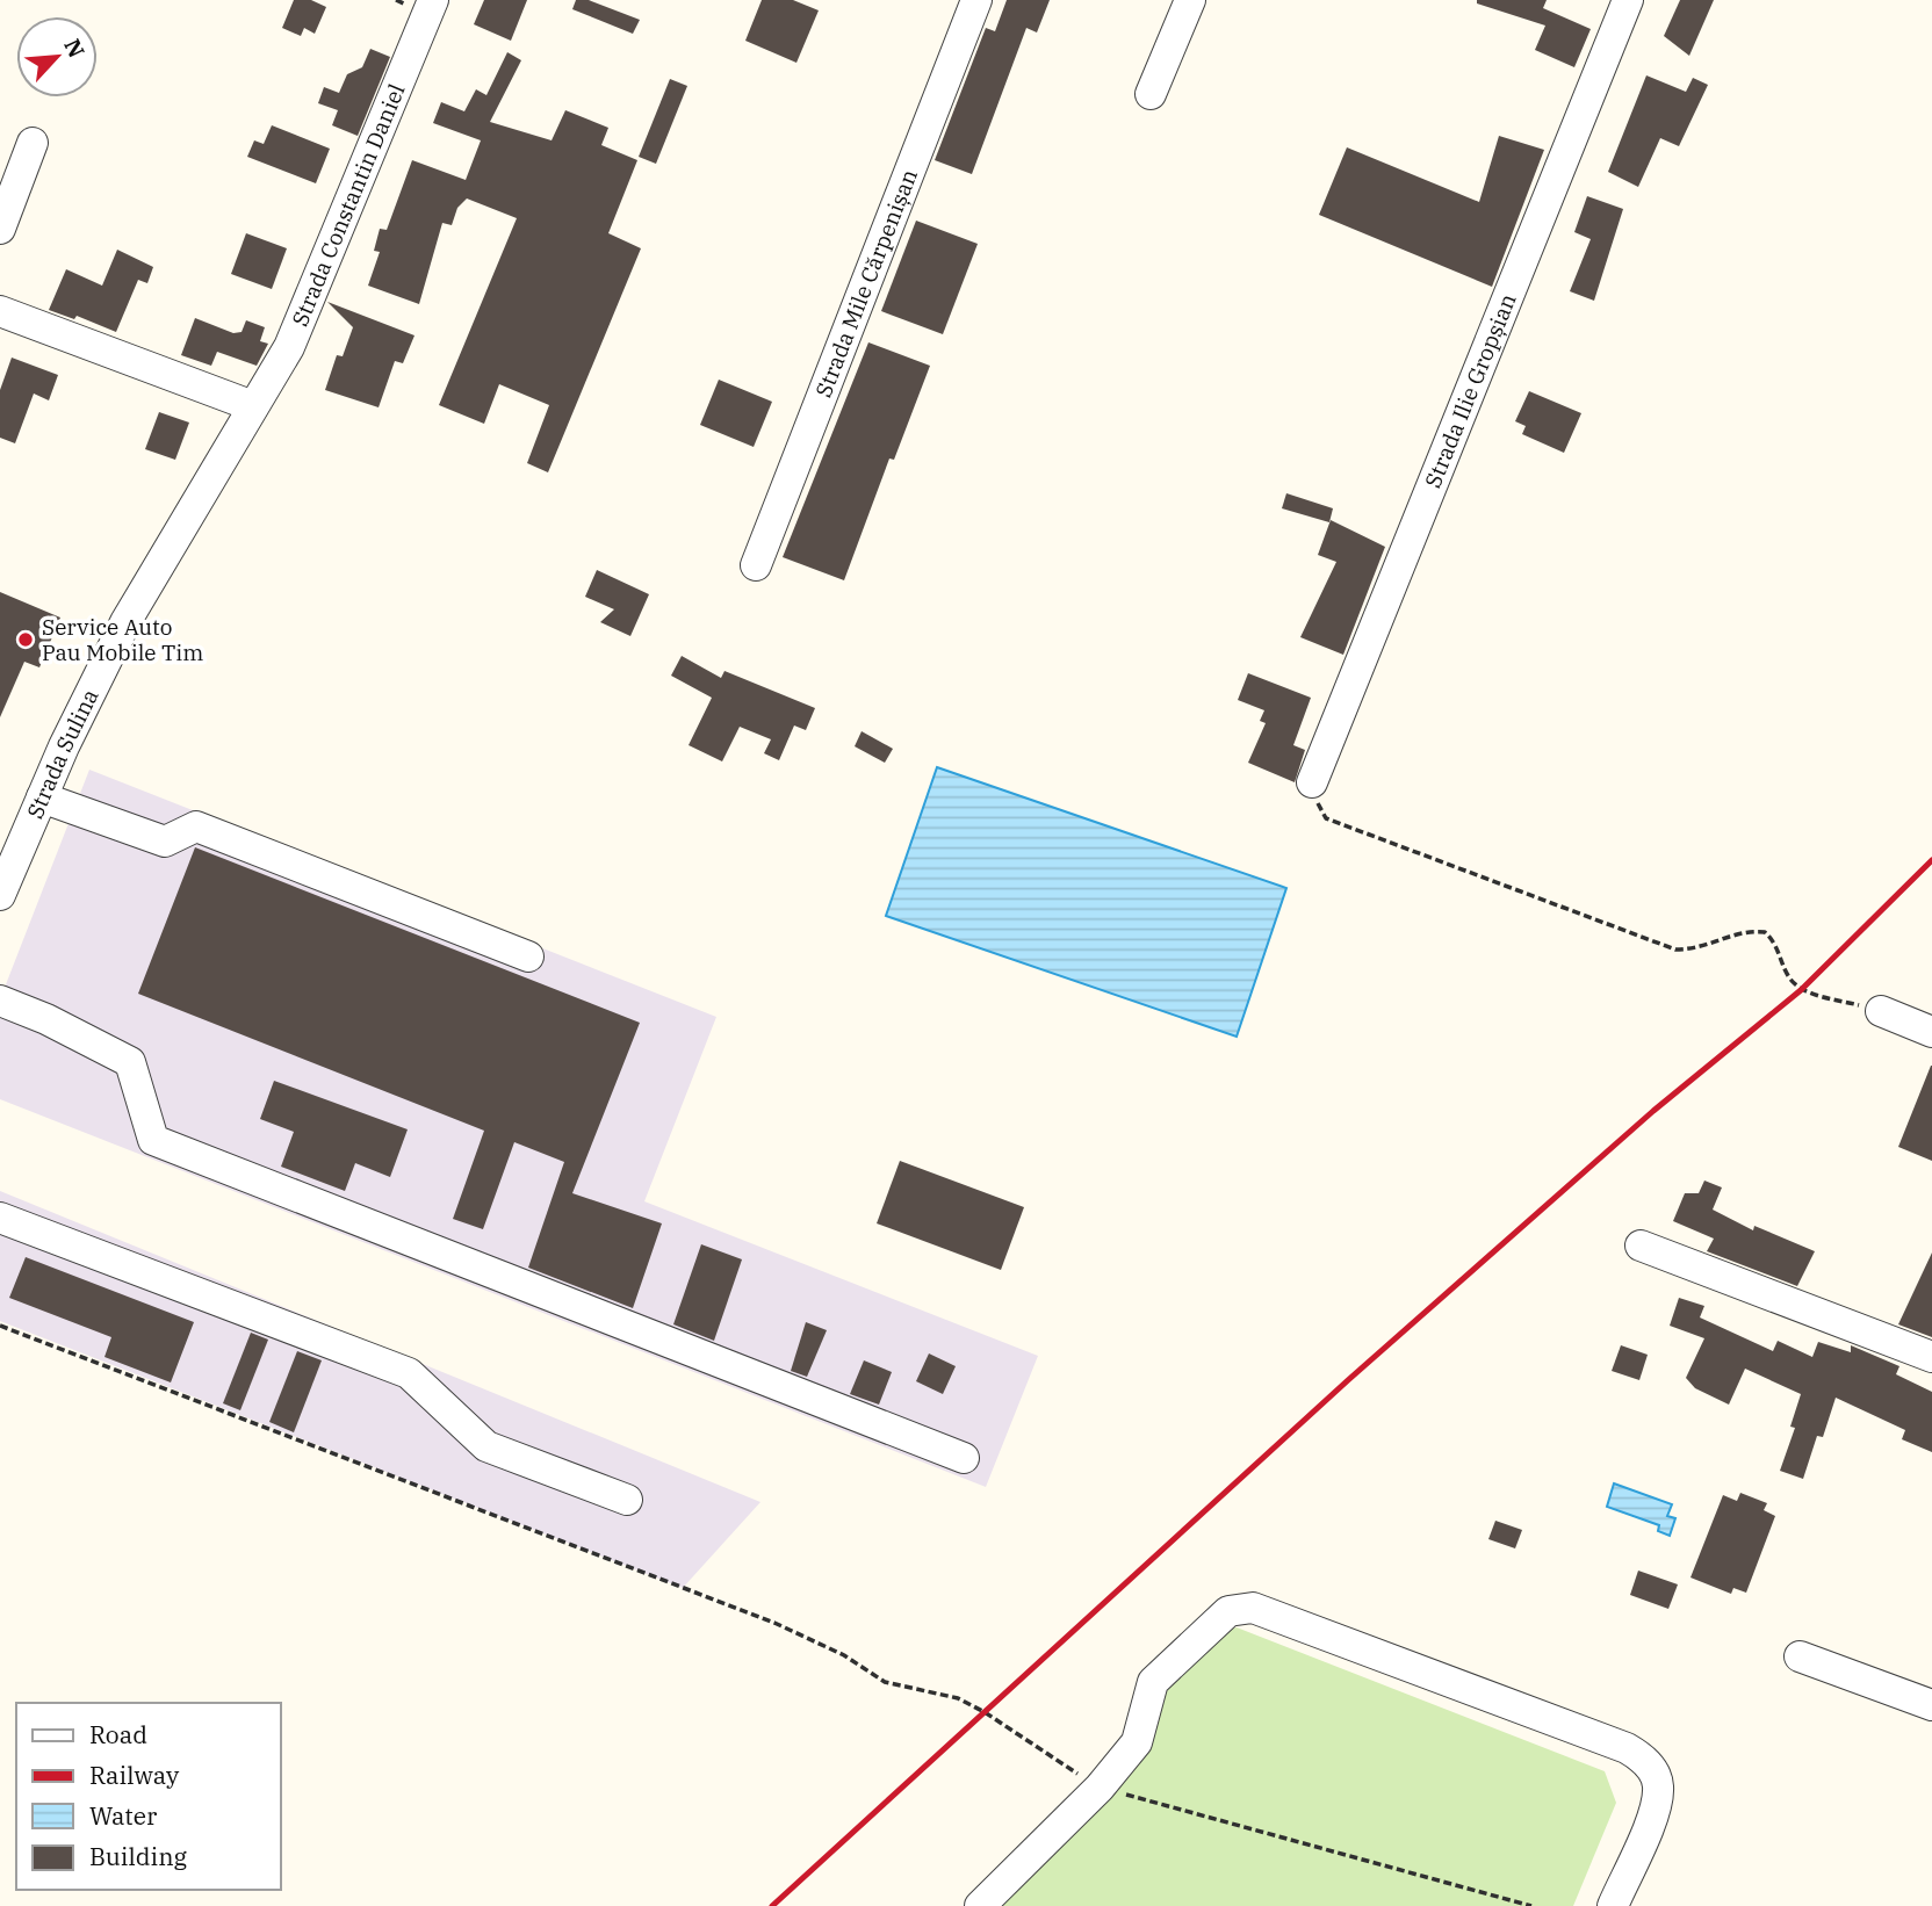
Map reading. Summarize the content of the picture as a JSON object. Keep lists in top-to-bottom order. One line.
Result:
{"streets":{"street":["Strada Constantin Daniel","Strada Mile Cărpenișan","Strada Ilie Gropșian","Strada Sulina"]},"crossings":[["Strada Constantin Daniel","Strada Sulina"]],"places":["Service Auto Pau Mobile Tim"],"legend":["Road","Railway","Water","Building"],"north":"top right"}
